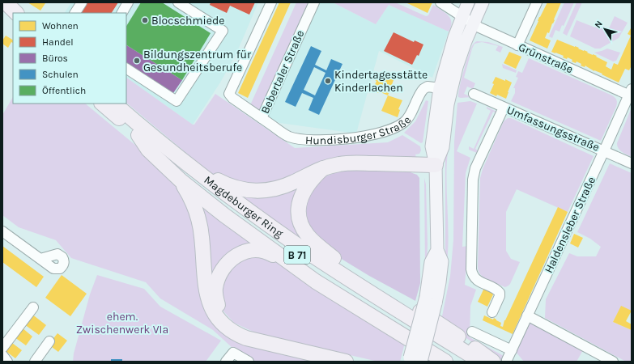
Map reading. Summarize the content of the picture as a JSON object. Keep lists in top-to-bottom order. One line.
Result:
{"streets":{"highway":["Magdeburger Ring","B 71"],"street":["Grünstraße","Bebertaler Straße","Hundisburger Straße","Umfassungsstraße","Haldensleber Straße"]},"crossings":[["Grünstraße","Haldensleber Straße"],["Bebertaler Straße","Hundisburger Straße"],["Umfassungsstraße","Haldensleber Straße"]],"parks":["ehem. Zwischenwerk VIa"],"places":["Blocschmiede","Bildungszentrum für Gesundheitsberufe","Kindertagesstätte Kinderlachen"],"legend":["Wohnen","Handel","Büros","Schulen","Öffentlich"],"north":"top left"}
